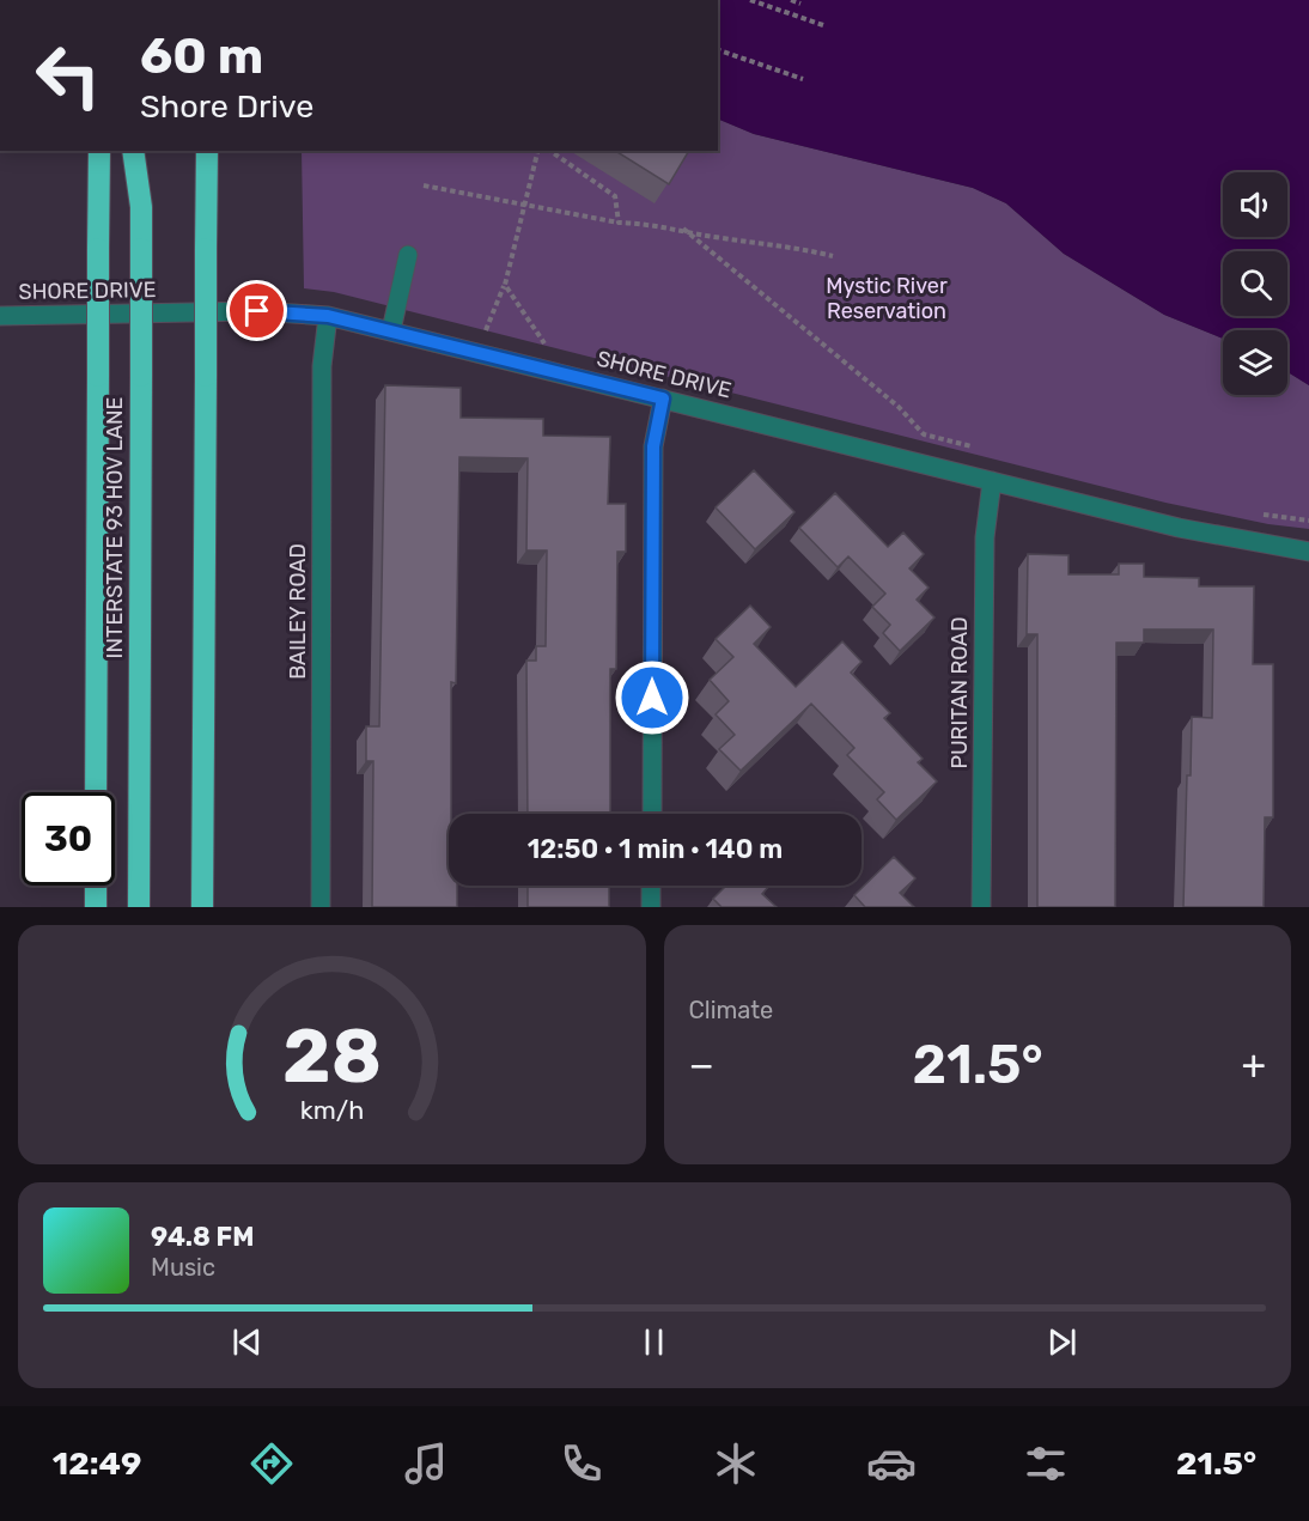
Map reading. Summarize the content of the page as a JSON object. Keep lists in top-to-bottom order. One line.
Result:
{"streets":{"highway":["INTERSTATE 93 HOV LANE"],"street":["SHORE DRIVE","BAILEY ROAD","PURITAN ROAD"]},"crossings":[["SHORE DRIVE","BAILEY ROAD"],["SHORE DRIVE","PURITAN ROAD"]],"parks":["Mystic River Reservation"],"page":{"turn":["60 m","Shore Drive"],"limit":"30","trip":"12:50 · 1 min · 140 m","tile":"Climate","heat":["−","21.5°","+"],"song":["94.8 FM","Music"],"tabs":["12:49","21.5°"],"gauge":["28","km/h"]}}
